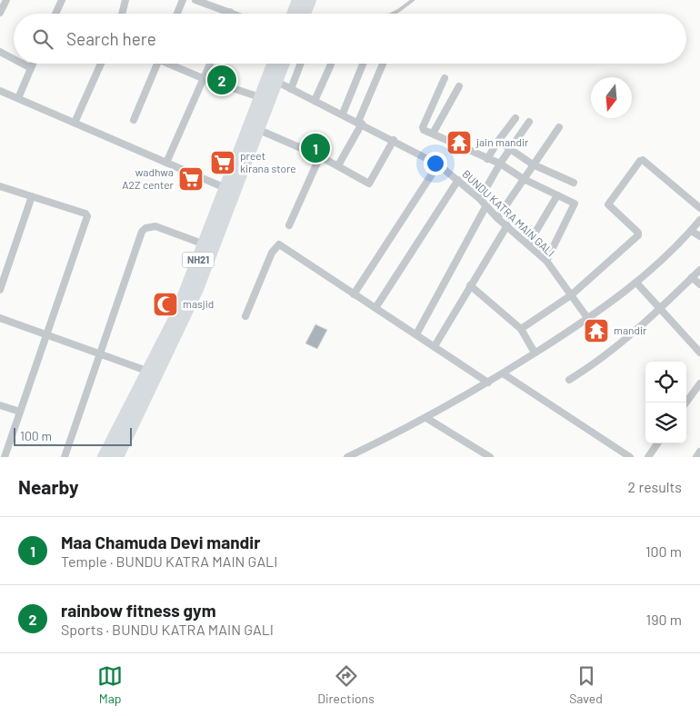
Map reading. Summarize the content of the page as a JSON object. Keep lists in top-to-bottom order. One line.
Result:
{"streets":{"highway":["NH21"],"street":["BUNDU KATRA MAIN GALI"]},"crossings":[["BUNDU KATRA MAIN GALI","NH21"]],"places":{"temple":["jain mandir","mandir"],"supermarket":["preet kirana store","wadhwa A2Z center"],"mosque":["masjid"]},"scale_bar":"100 m","north":"bottom","page":{"search":"Search here","pins":["2","1"],"scale":"100 m","heading":["Nearby","2 results"],"list":[{"mark":"1","name":"Maa Chamuda Devi mandir","note":"Temple · BUNDU KATRA MAIN GALI","value":"100 m"},{"mark":"2","name":"rainbow fitness gym","note":"Sports · BUNDU KATRA MAIN GALI","value":"190 m"}],"nav":["Map","Directions","Saved"]}}
